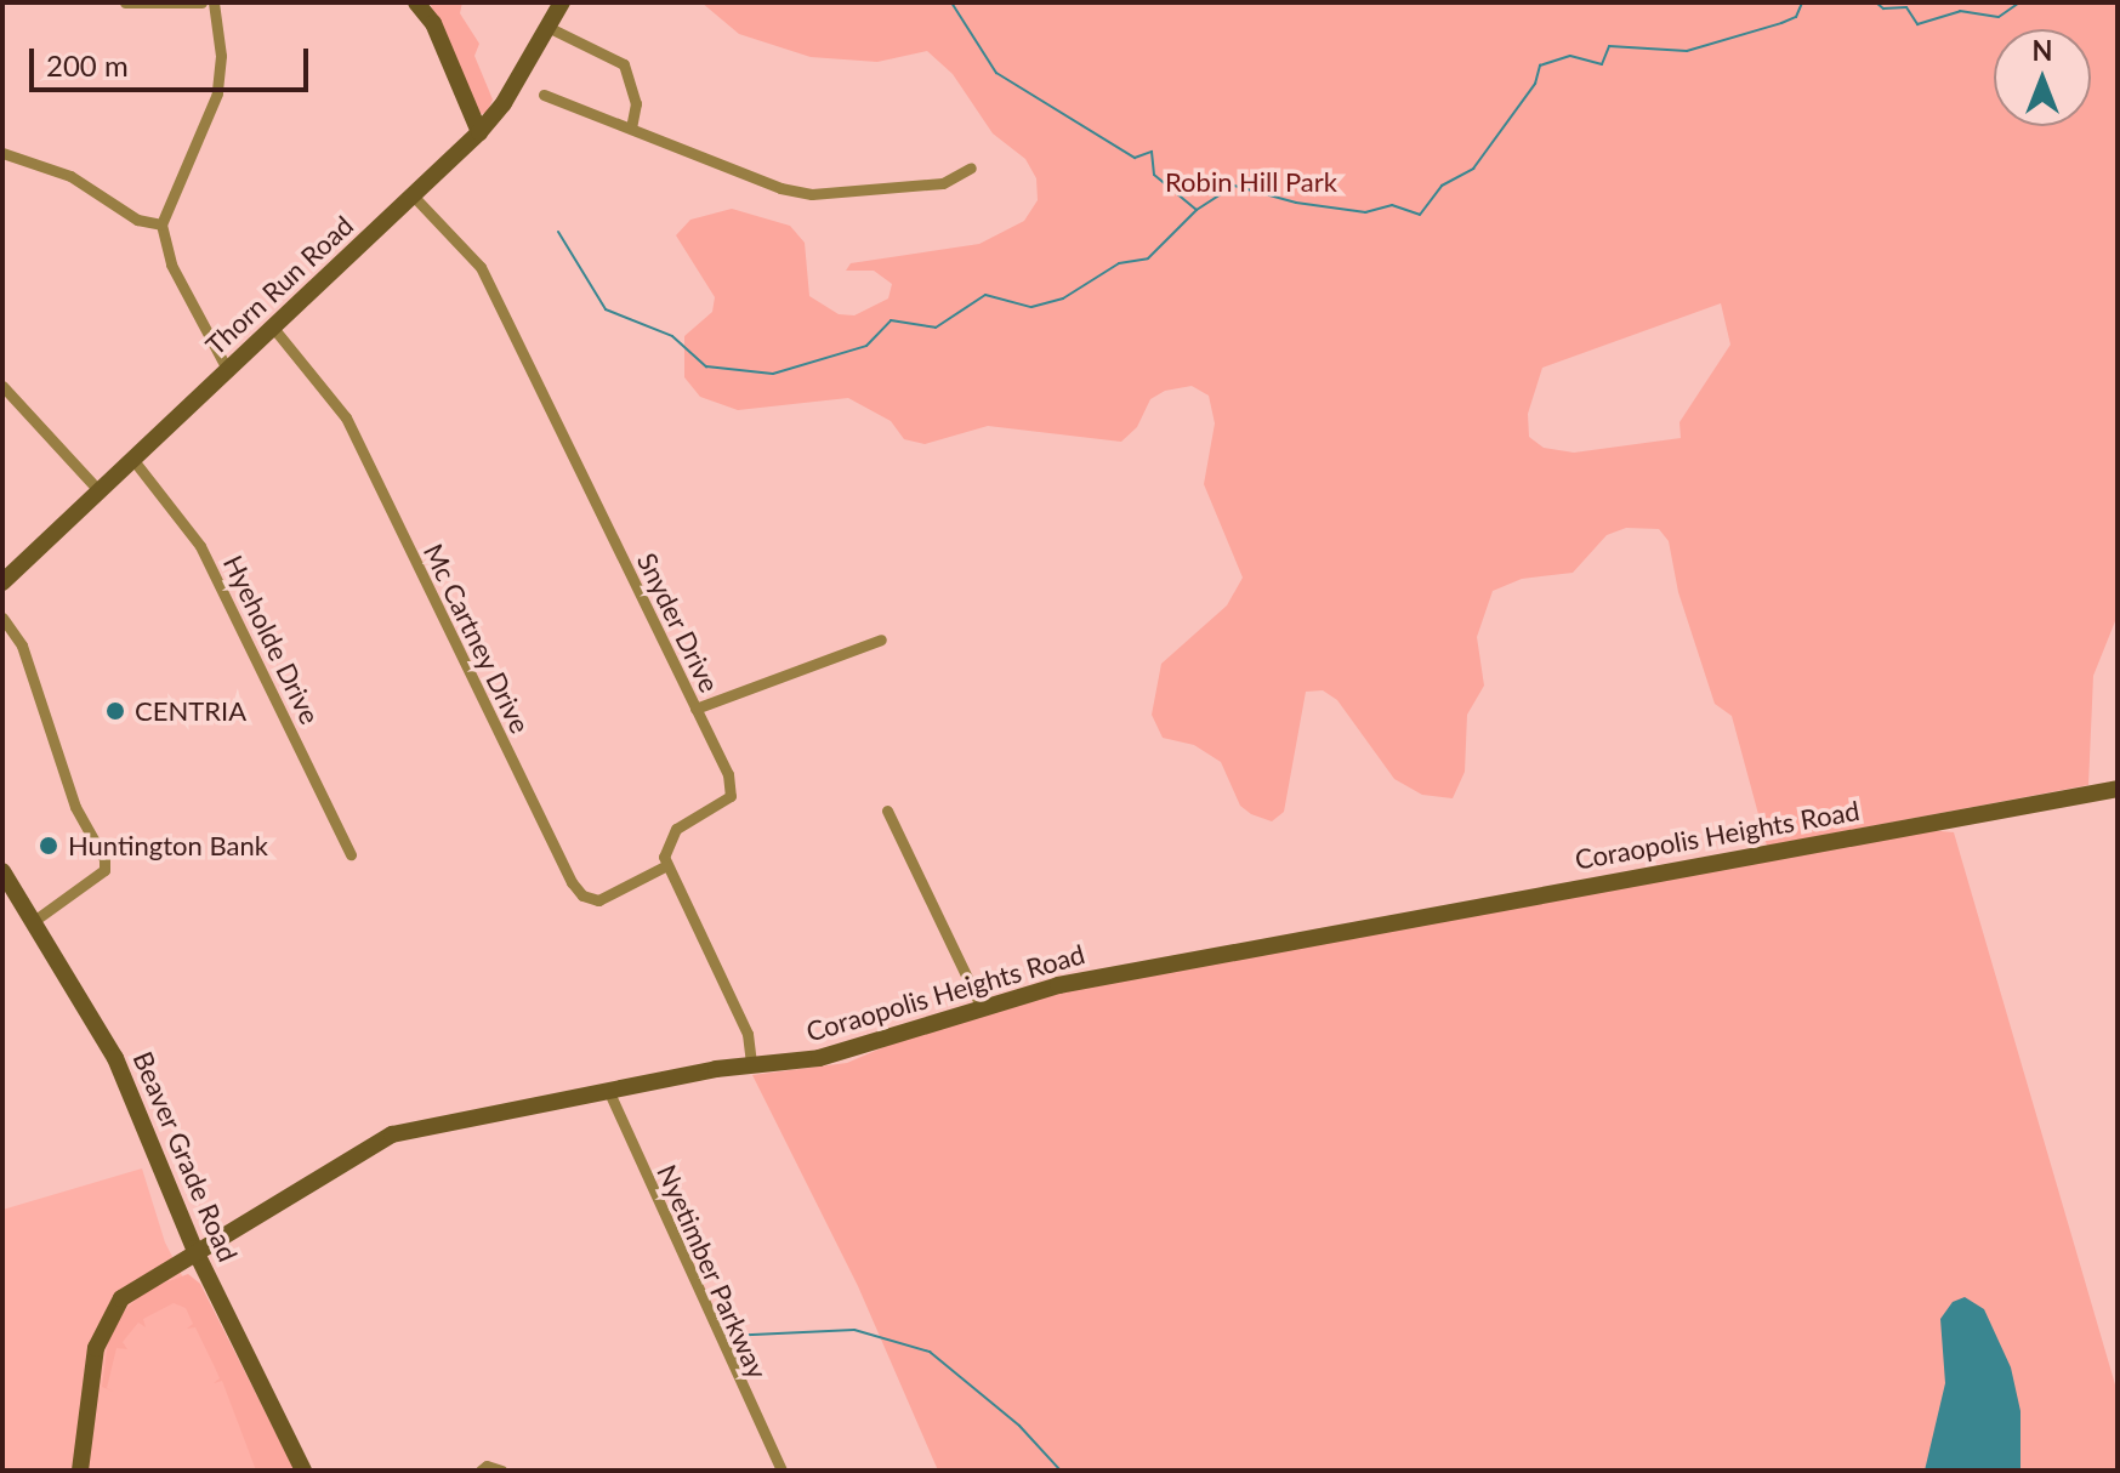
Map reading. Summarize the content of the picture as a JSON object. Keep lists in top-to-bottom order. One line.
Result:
{"streets":{"street":["Thorn Run Road","Snyder Drive","Mc Cartney Drive","Hyeholde Drive","Coraopolis Heights Road","Beaver Grade Road","Nyetimber Parkway"]},"crossings":[["Thorn Run Road","Snyder Drive"],["Thorn Run Road","Mc Cartney Drive"],["Thorn Run Road","Hyeholde Drive"],["Snyder Drive","Mc Cartney Drive"],["Coraopolis Heights Road","Beaver Grade Road"],["Coraopolis Heights Road","Nyetimber Parkway"]],"parks":["Robin Hill Park"],"places":["CENTRIA","Huntington Bank"],"scale_bar":"200 m","north":"top"}
